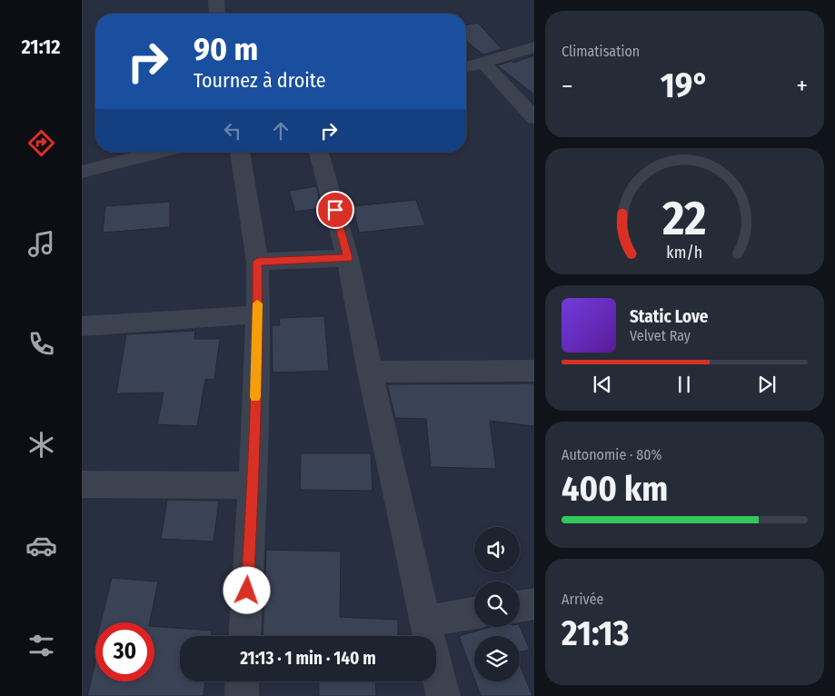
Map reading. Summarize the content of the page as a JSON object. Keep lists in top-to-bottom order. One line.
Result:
{"page":{"tabs":"21:12","tile":["Climatisation",["Autonomie · 80%","400 km"],["Arrivée","21:13"]],"turn":["90 m","Tournez à droite"],"heat":["−","19°","+"],"song":["Static Love","Velvet Ray"],"limit":"30","trip":"21:13 · 1 min · 140 m","gauge":["22","km/h"]}}
